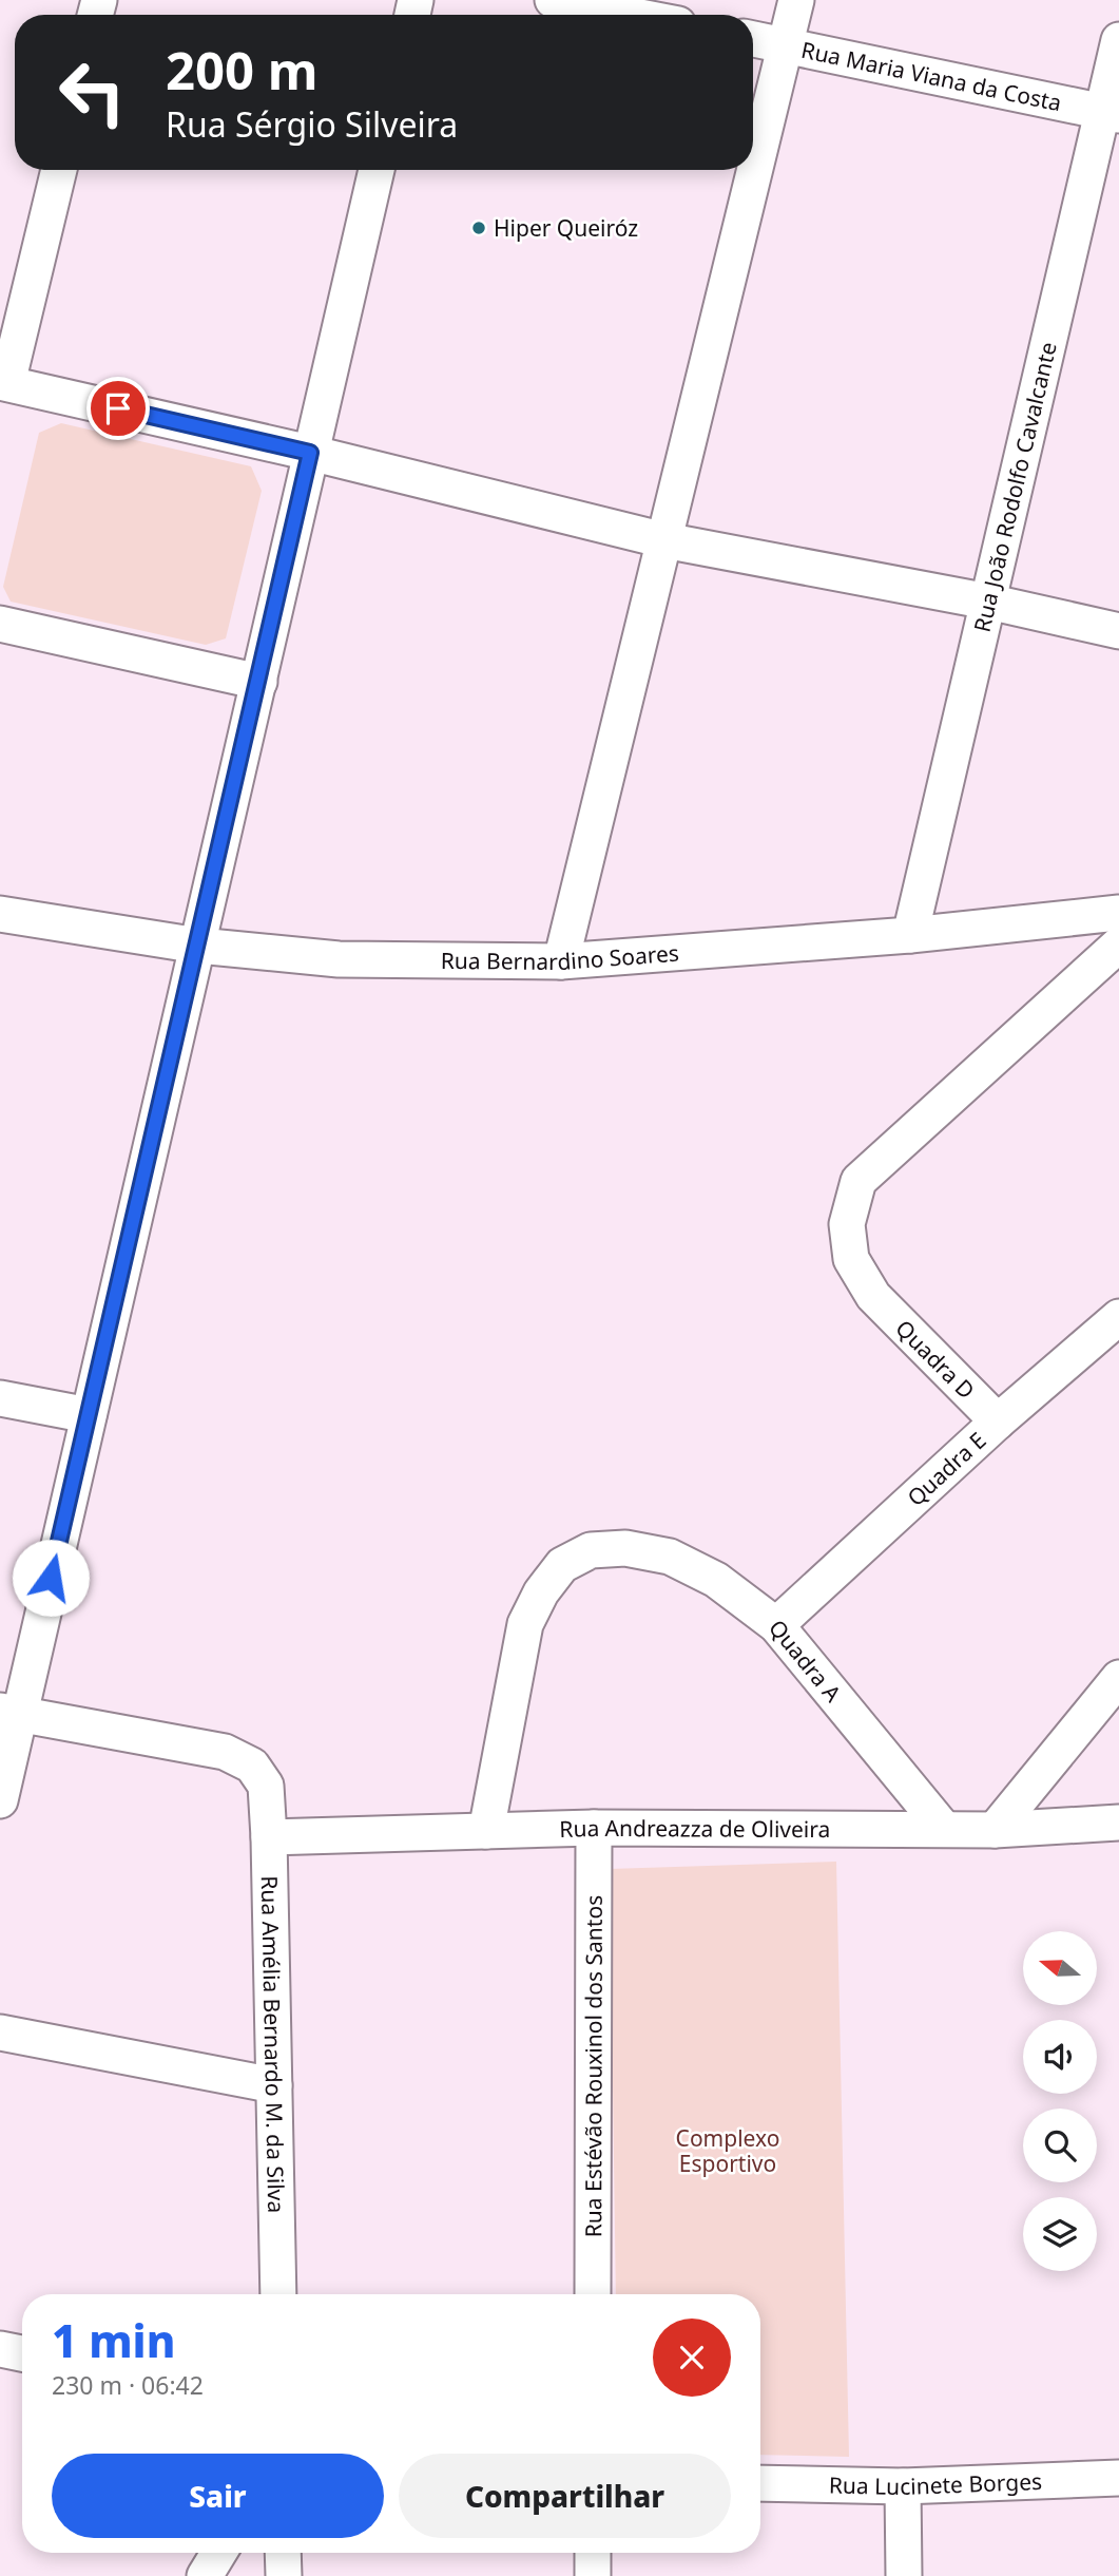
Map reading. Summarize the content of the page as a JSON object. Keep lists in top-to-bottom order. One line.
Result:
{"streets":{"street":["Rua Maria Viana da Costa","Rua João Rodolfo Cavalcante","Rua Bernardino Soares","Quadra D","Quadra E","Quadra A","Rua Andreazza de Oliveira","Rua Amélia Bernardo M. da Silva","Rua Estévão Rouxinol dos Santos","Rua Lucinete Borges"]},"crossings":[["Rua Maria Viana da Costa","Rua João Rodolfo Cavalcante"],["Rua João Rodolfo Cavalcante","Rua Bernardino Soares"],["Quadra D","Quadra E"],["Quadra E","Quadra A"],["Quadra A","Rua Andreazza de Oliveira"],["Rua Andreazza de Oliveira","Rua Amélia Bernardo M. da Silva"],["Rua Andreazza de Oliveira","Rua Estévão Rouxinol dos Santos"]],"parks":["Complexo Esportivo"],"places":["Hiper Queiróz"],"north":"left","page":{"turn":["200 m","Rua Sérgio Silveira"],"heading":["1 min","230 m · 06:42"],"buttons":["Sair","Compartilhar"]}}
